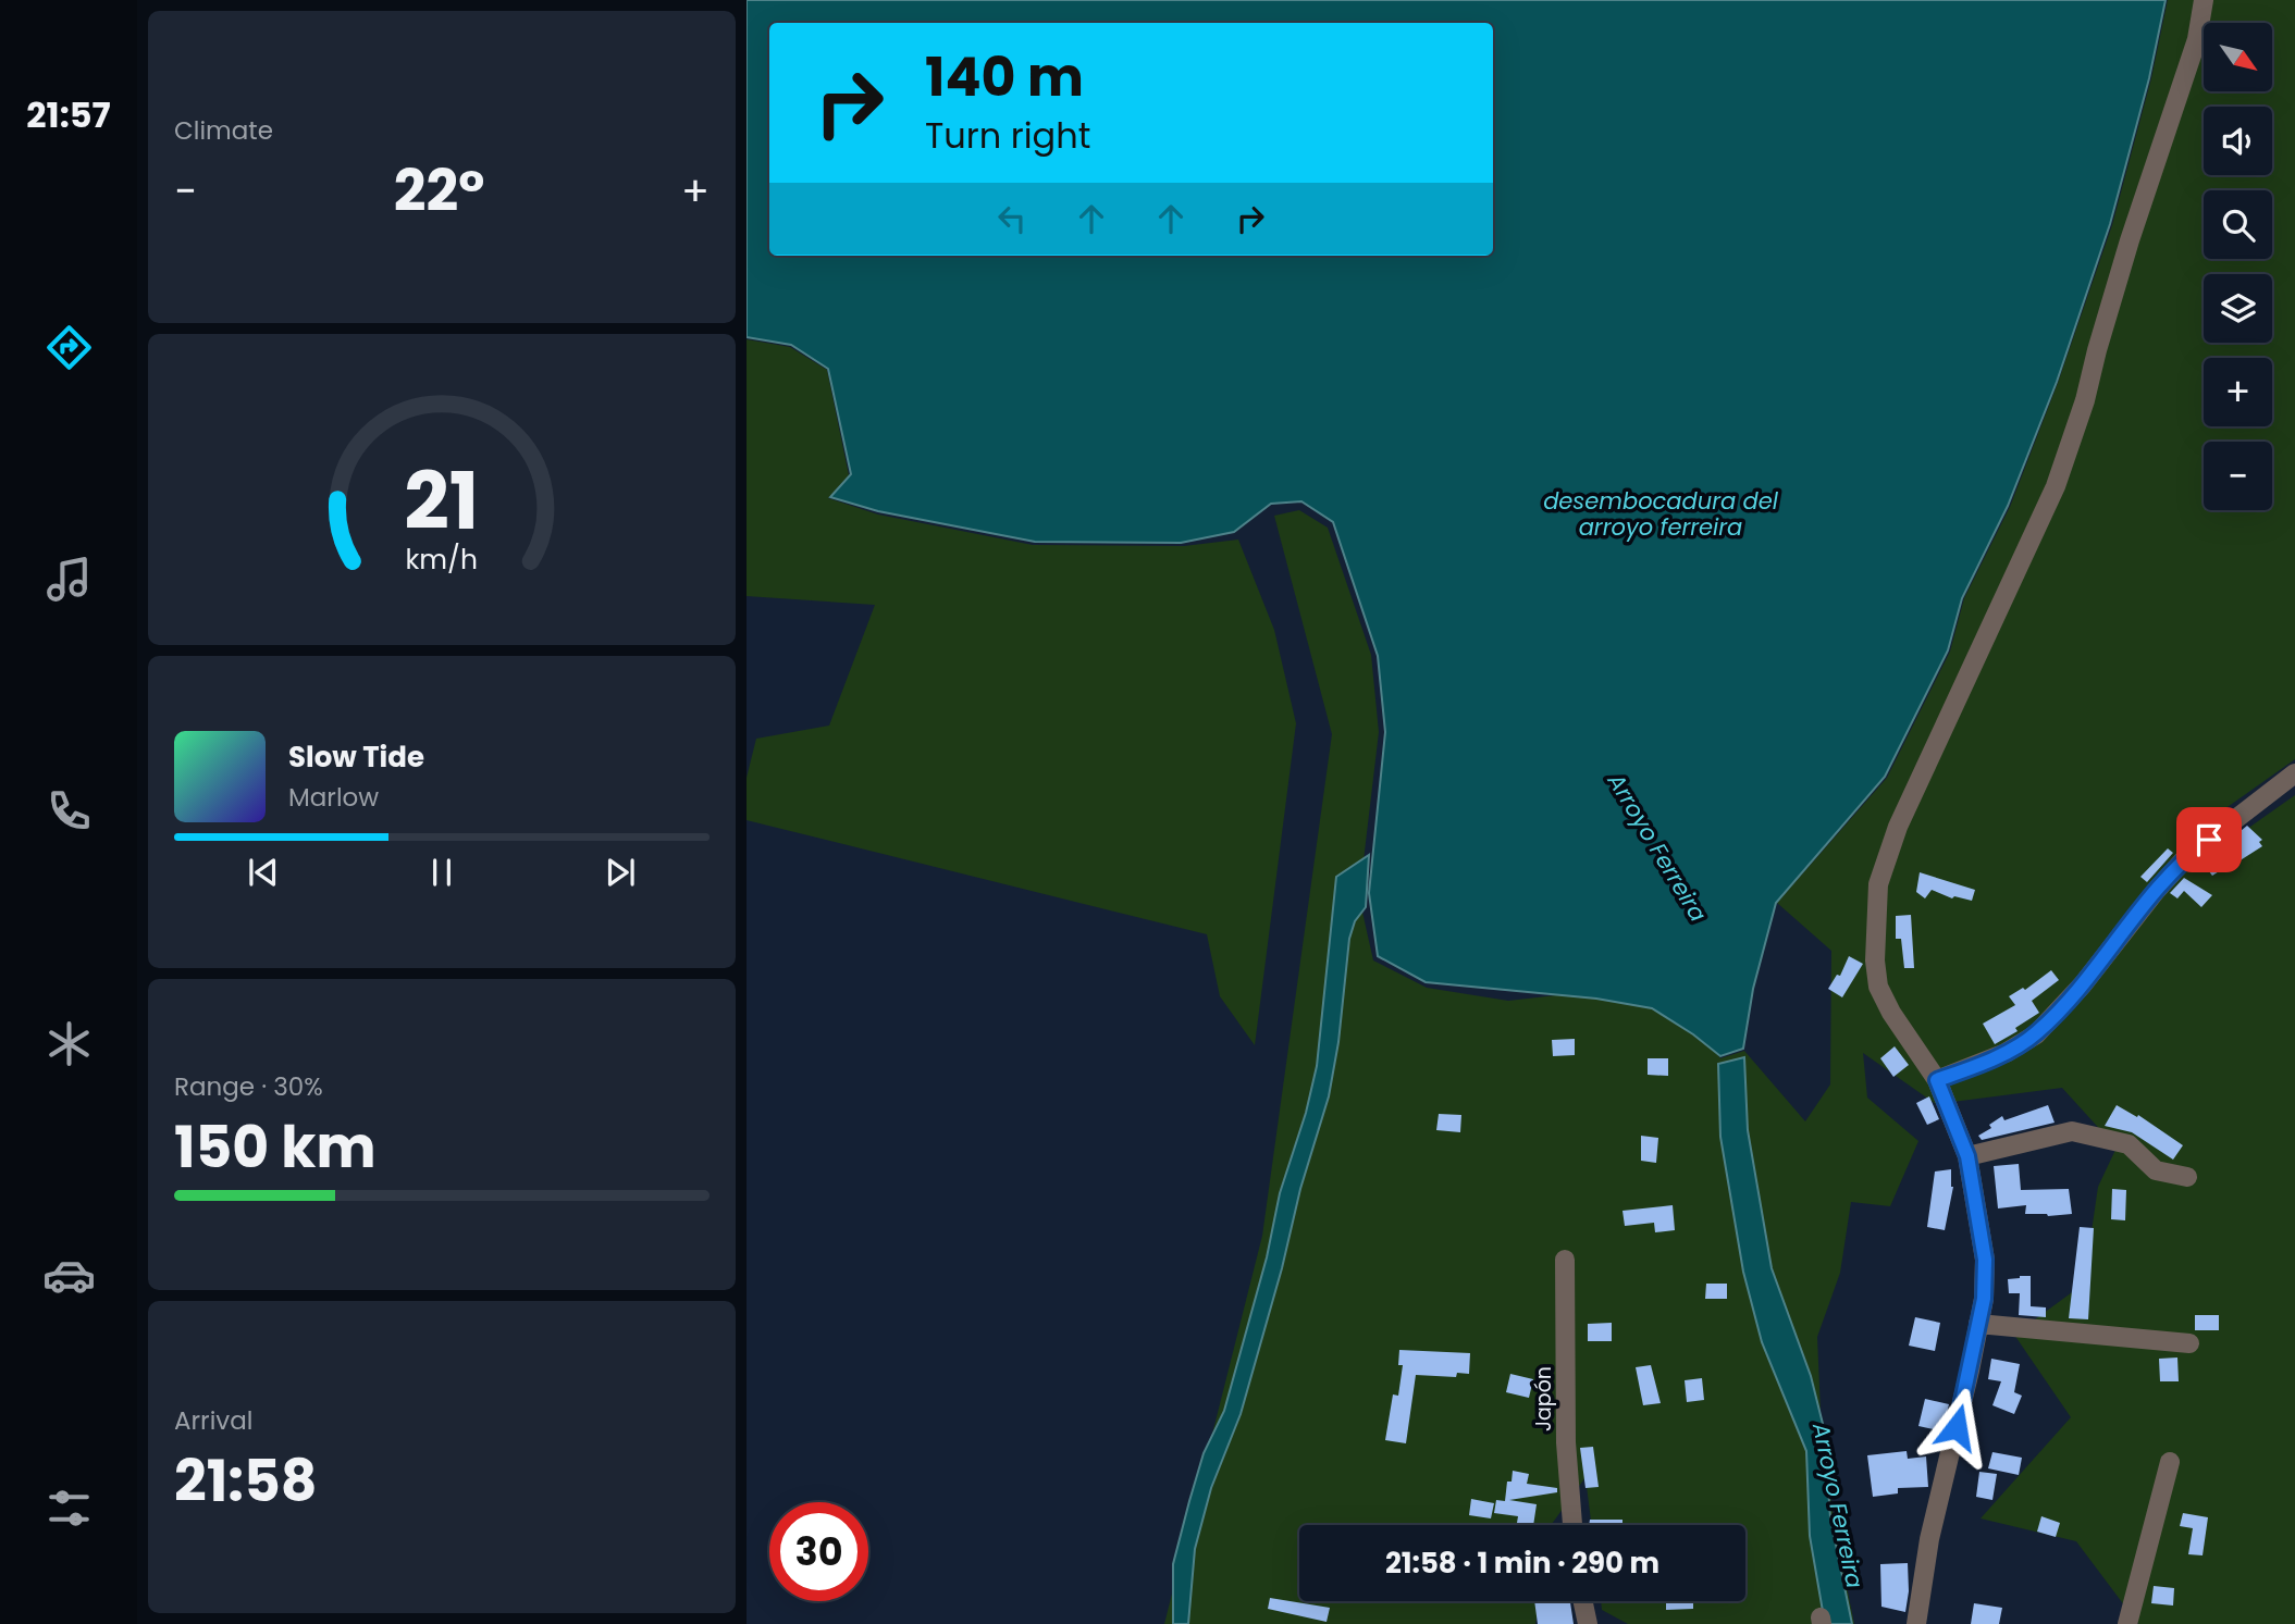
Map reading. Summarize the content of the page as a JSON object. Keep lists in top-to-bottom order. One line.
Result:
{"streets":{"street":["Japón"]},"water":["desembocadura del arroyo ferreira","Arroyo Ferreira"],"north":"bottom right","page":{"tabs":"21:57","tile":["Climate",["Range · 30%","150 km"],["Arrival","21:58"]],"map_buttons":["+","−"],"turn":["140 m","Turn right"],"heat":["−","22°","+"],"song":["Slow Tide","Marlow"],"limit":"30","trip":"21:58 · 1 min · 290 m","gauge":["21","km/h"]}}
